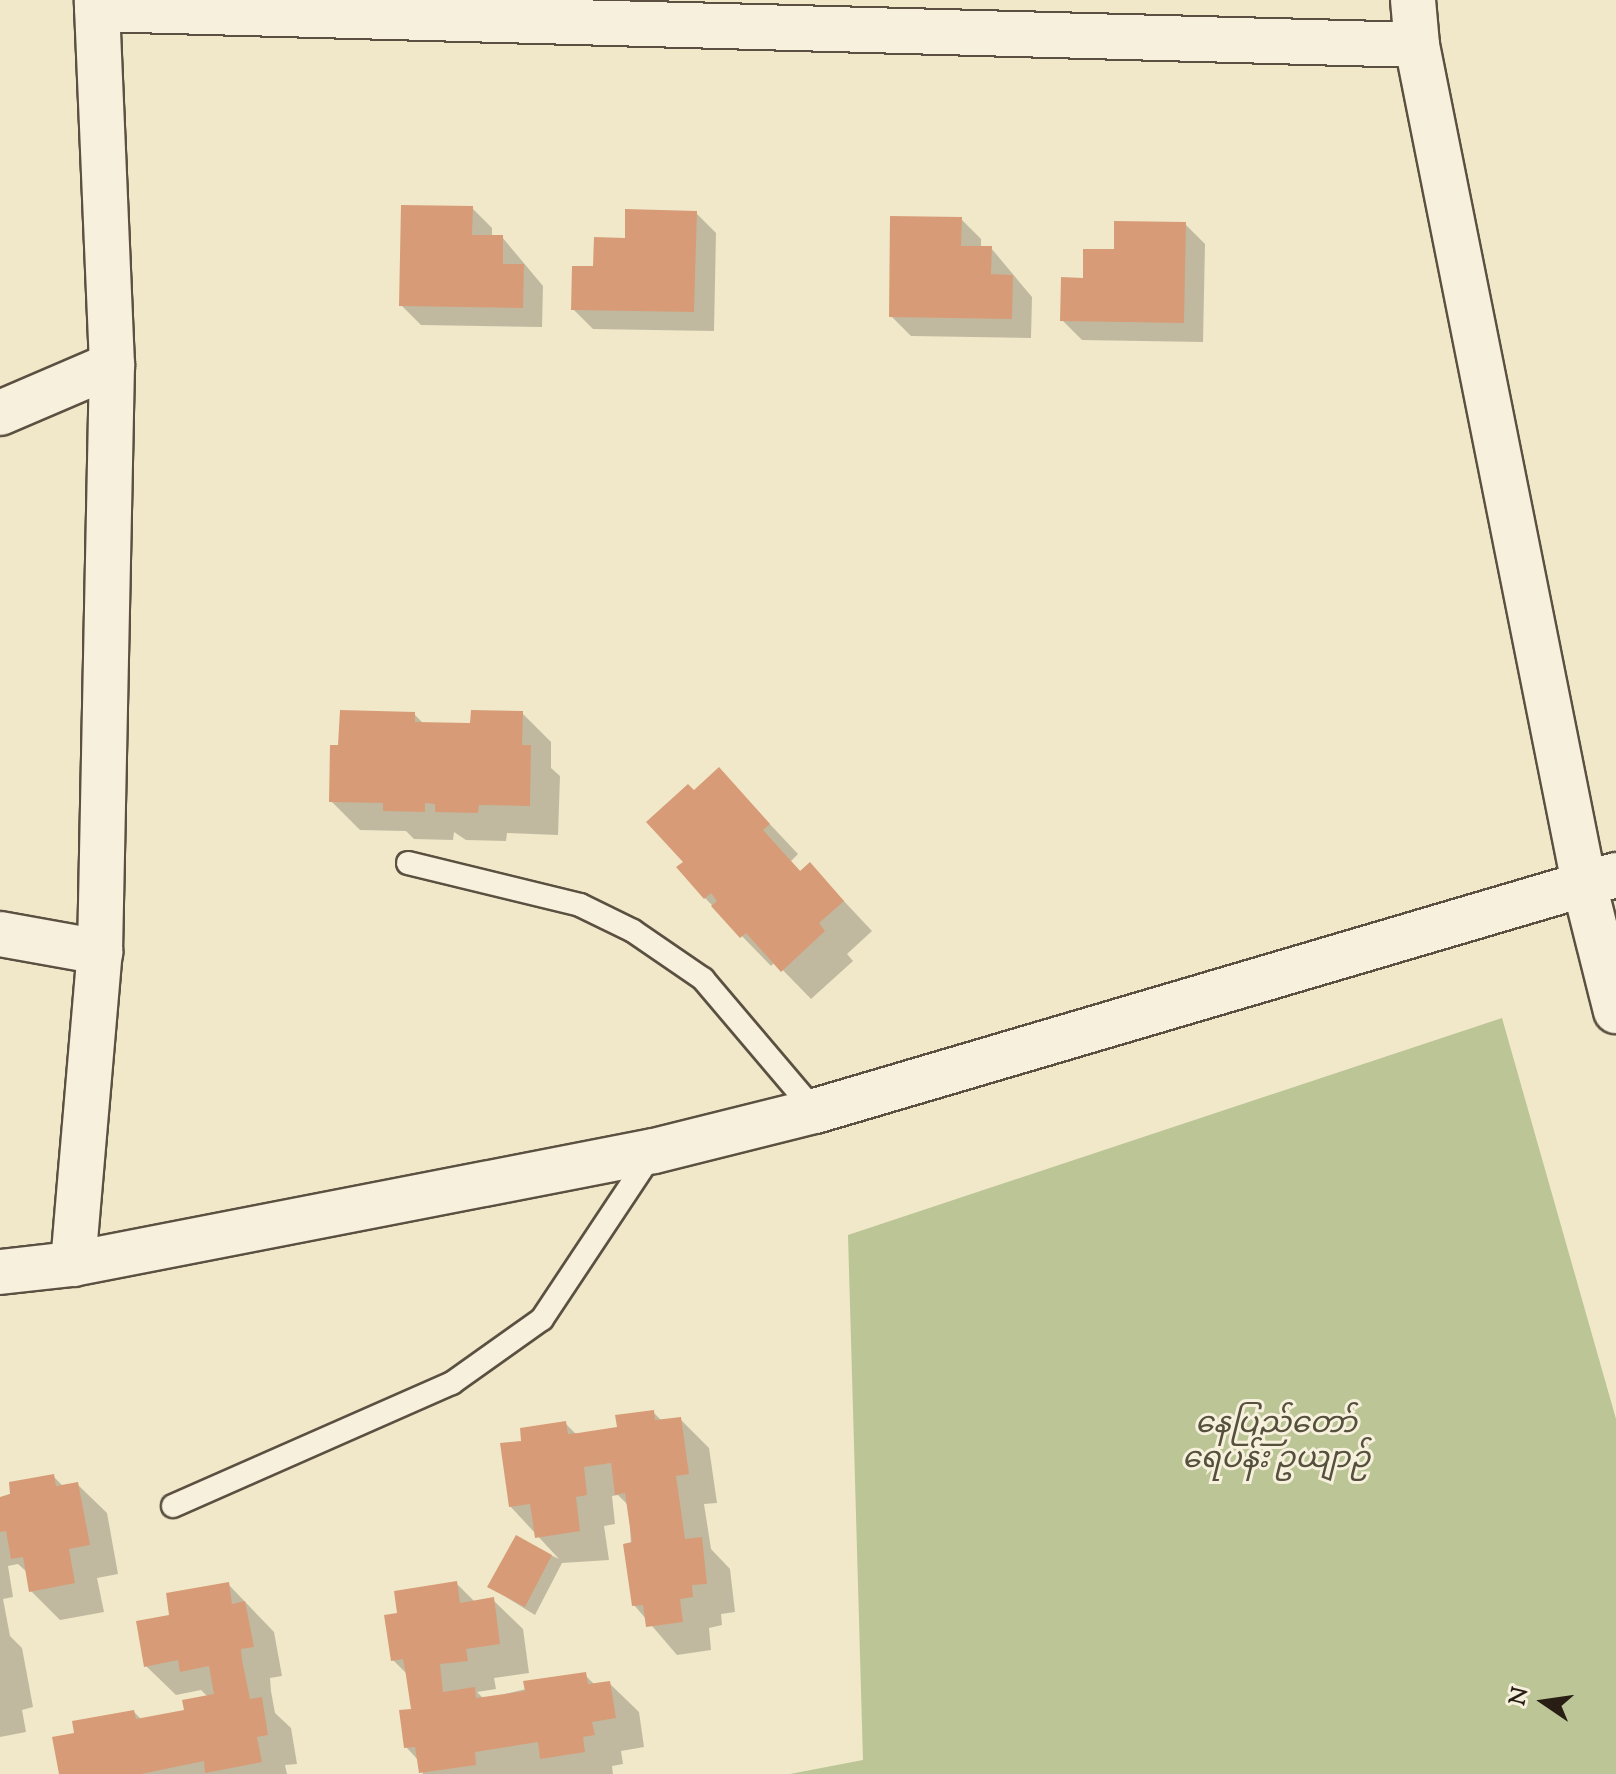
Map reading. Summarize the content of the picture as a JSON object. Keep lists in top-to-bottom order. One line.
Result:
{"parks":["နေပြည်တော် ရေပန်း ဥယျာဉ်"],"north":"left"}
